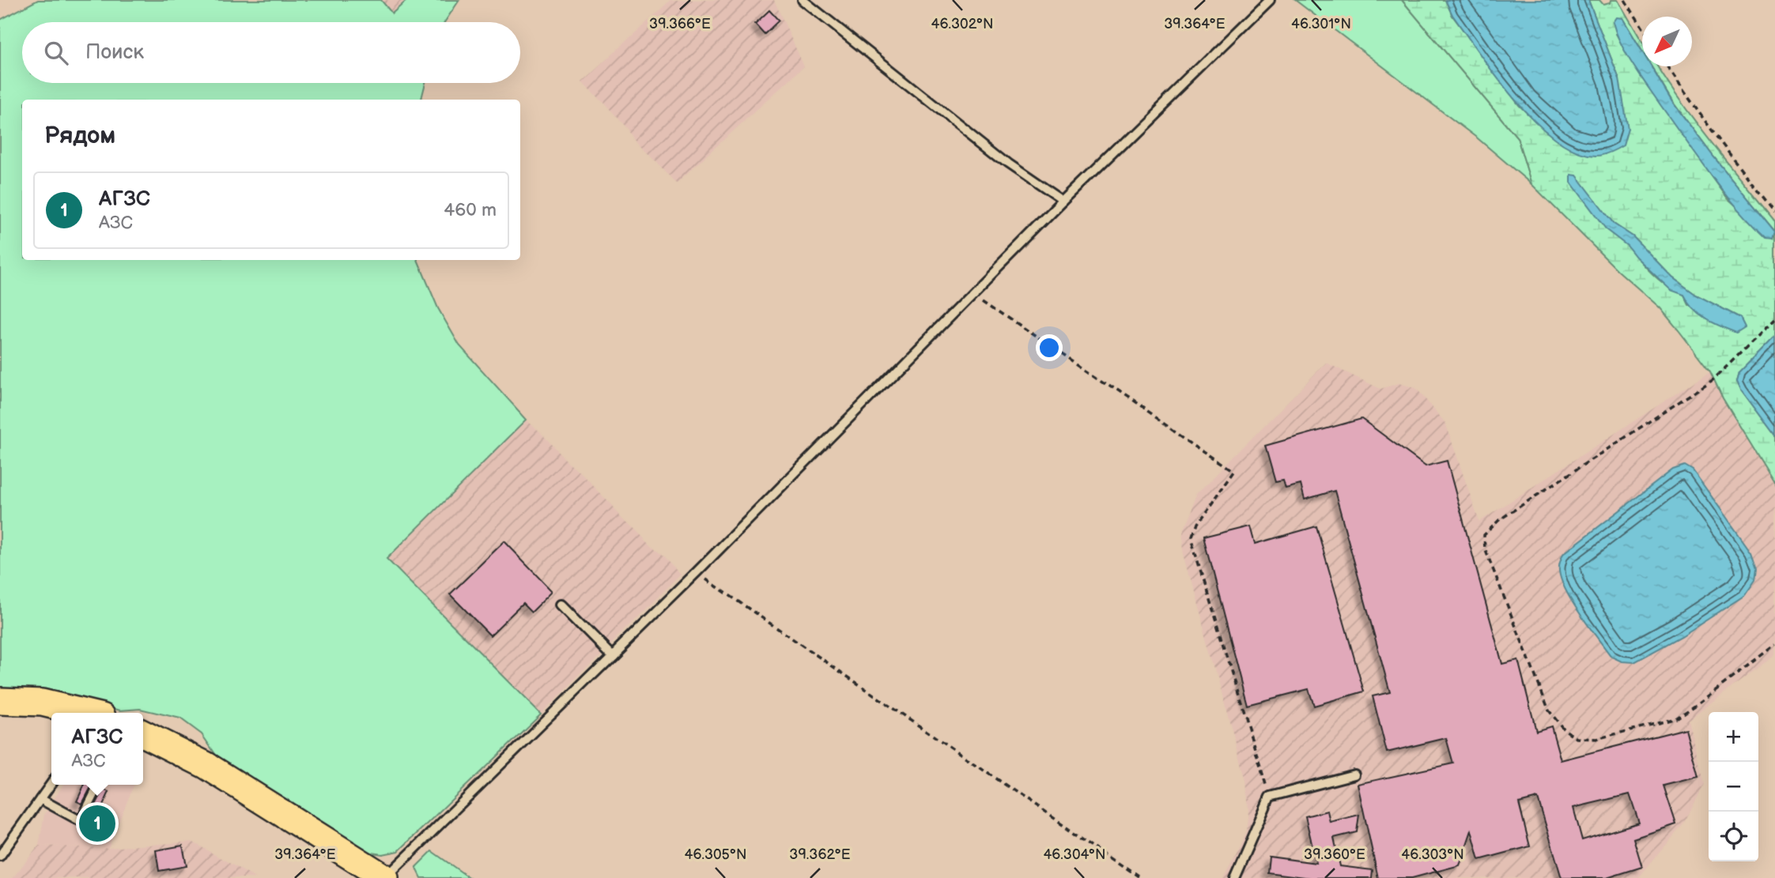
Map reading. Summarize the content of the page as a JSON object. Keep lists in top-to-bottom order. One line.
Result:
{"north":"bottom left","page":{"search":"Поиск","heading":"Рядом","list":[{"mark":"1","name":"АГЗС","note":"АЗС","value":"460 m"}],"map_buttons":["+","−"],"popup":["АГЗС","АЗС"],"pins":"1"},"coordinates":["39.366°E","39.364°E","46.302°N","46.301°N","46.305°N","46.304°N","46.303°N","39.362°E","39.360°E"]}
